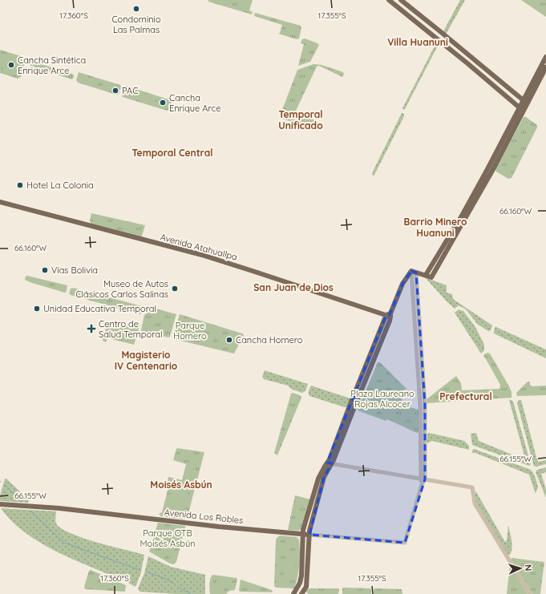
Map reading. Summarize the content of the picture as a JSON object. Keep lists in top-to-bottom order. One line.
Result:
{"streets":{"main road":["Avenida Atahuallpa","Avenida Los Robles"]},"districts":["Villa Huanuni","Temporal Unificado","Temporal Central","Barrio Minero Huanuni","San Juan de Dios","Magisterio IV Centenario","Prefectural","Moisés Asbún"],"parks":["Parque Homero","Plaza Laureano Rojas Alcocer","Parque OTB Moisés Asbún"],"places":{"other":["Condominio Las Palmas","Cancha Sintética Enrique Arce","PAC","Cancha Enrique Arce","Hotel La Colonia","Vías Bolivia","Museo de Autos Clásicos Carlos Salinas","Unidad Educativa Temporal","Cancha Homero"],"health":["Centro de Salud Temporal"]},"north":"right","coordinates":["17.360°S","17.355°S","66.160°W","66.155°W"]}
